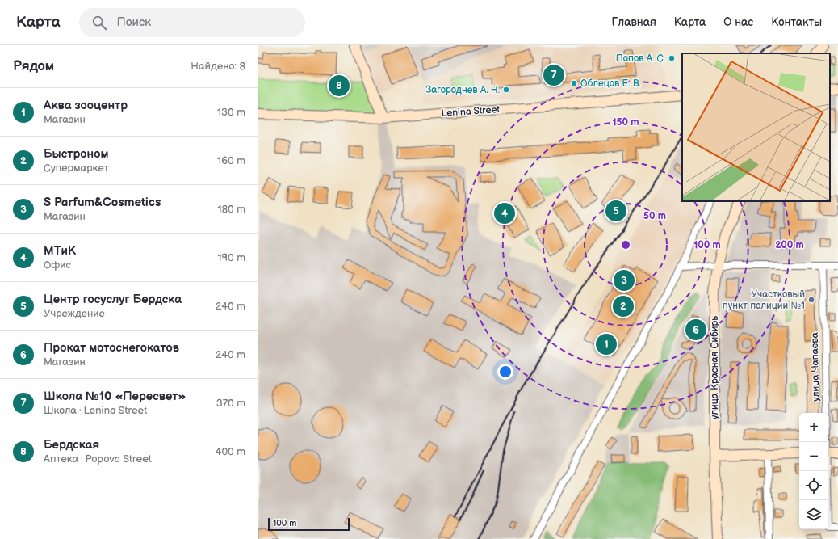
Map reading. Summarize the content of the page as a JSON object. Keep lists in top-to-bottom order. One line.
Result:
{"streets":{"street":["Lenina Street","улица Чапаева","улица Красная Сибирь"]},"places":["Попов А. С.","Облецов Е. В.","Загороднев А. Н.","Участковый пункт полиции №1"],"scale_bar":"100 m","page":{"header":"Карта","search":"Поиск","nav":["Главная","Карта","О нас","Контакты"],"heading":["Рядом","Найдено: 8"],"pins":["7","8","5","4","3","2","6","1"],"list":[{"mark":"1","name":"Аква зооцентр","note":"Магазин","value":"130 m"},{"mark":"2","name":"Быстроном","note":"Супермаркет","value":"160 m"},{"mark":"3","name":"S Parfum&Cosmetics","note":"Магазин","value":"180 m"},{"mark":"4","name":"МТиК","note":"Офис","value":"190 m"},{"mark":"5","name":"Центр госуслуг Бердска","note":"Учреждение","value":"240 m"},{"mark":"6","name":"Прокат мотоснегокатов","note":"Магазин","value":"240 m"},{"mark":"7","name":"Школа №10 «Пересвет»","note":"Школа · Lenina Street","value":"370 m"},{"mark":"8","name":"Бердская","note":"Аптека · Popova Street","value":"400 m"}],"map_buttons":["+","−"],"scale":"100 m"},"rings":["150 m","50 m","100 m","200 m"]}
